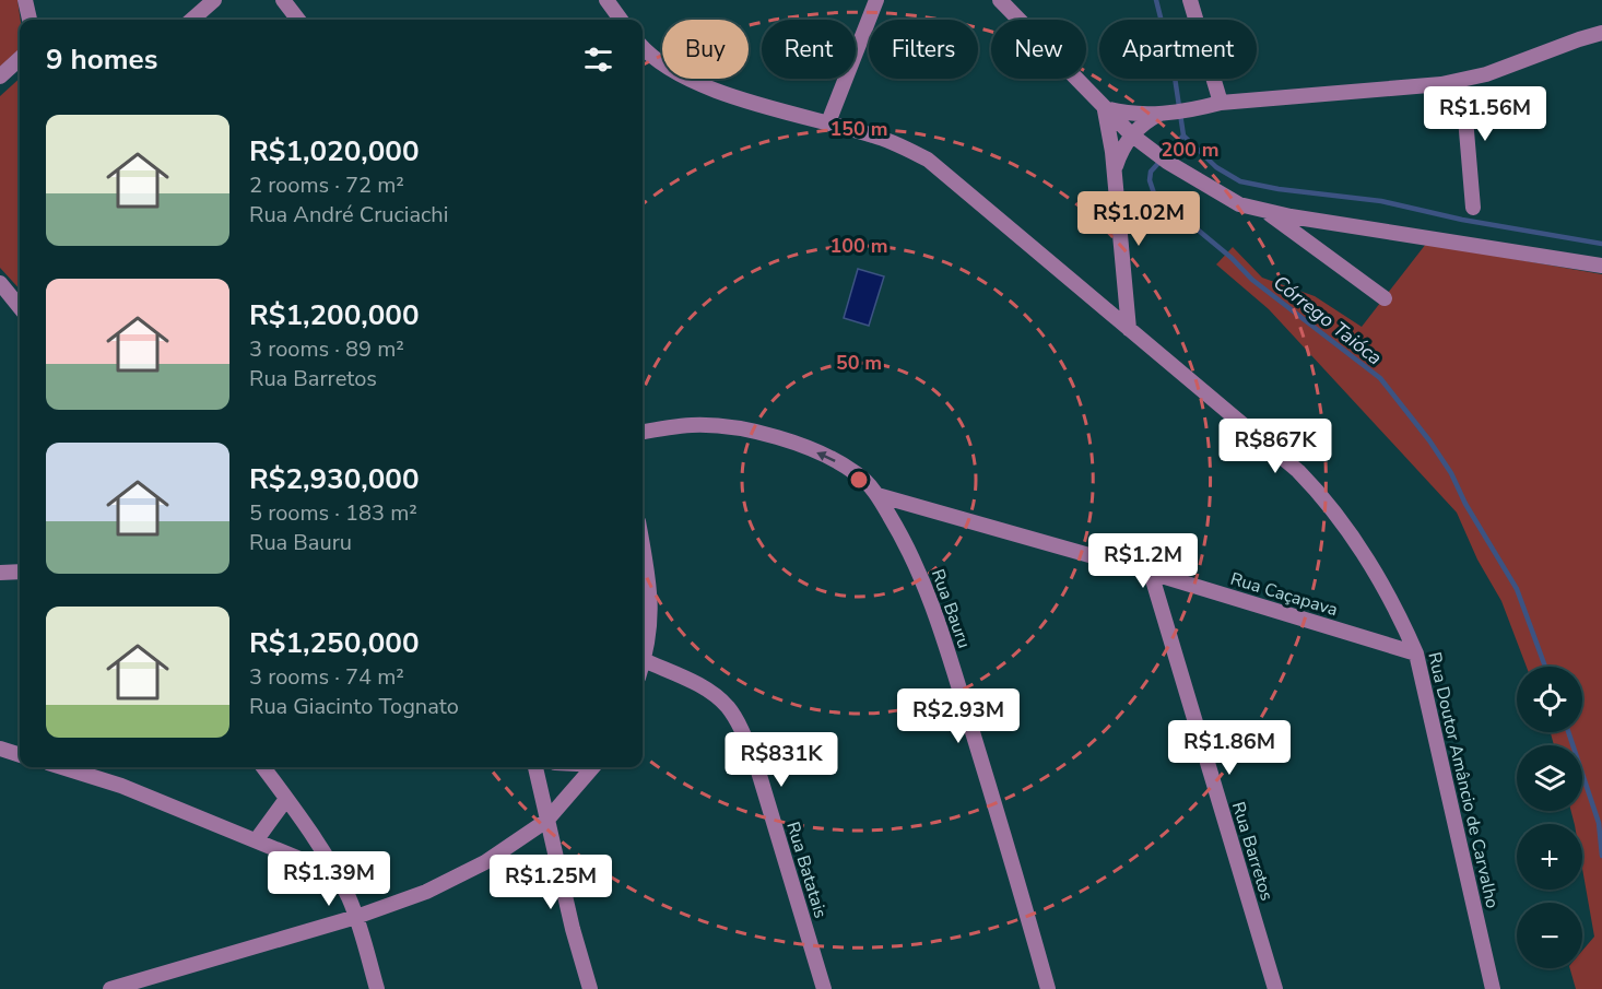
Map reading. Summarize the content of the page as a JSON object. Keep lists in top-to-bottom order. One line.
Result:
{"streets":{"street":["Rua Caçapava","Rua Bauru","Rua Doutor Amâncio de Carvalho","Rua Barretos","Rua Batatais"]},"crossings":[["Rua Caçapava","Rua Bauru"],["Rua Caçapava","Rua Doutor Amâncio de Carvalho"],["Rua Caçapava","Rua Barretos"]],"water":["Córrego Taióca"],"page":{"chip":["Buy","Rent","Filters","New","Apartment"],"heading":"9 homes","price":["R$1.56M","R$1.02M","R$867K","R$1.2M","R$2.93M","R$1.86M","R$831K","R$1.39M","R$1.25M"],"list":[{"name":"R$1,020,000","note":"2 rooms · 72 m² · Rua André Cruciachi"},{"name":"R$1,200,000","note":"3 rooms · 89 m² · Rua Barretos"},{"name":"R$2,930,000","note":"5 rooms · 183 m² · Rua Bauru"},{"name":"R$1,250,000","note":"3 rooms · 74 m² · Rua Giacinto Tognato"}],"map_buttons":["+","−"]},"rings":["150 m","200 m","100 m","50 m"]}
